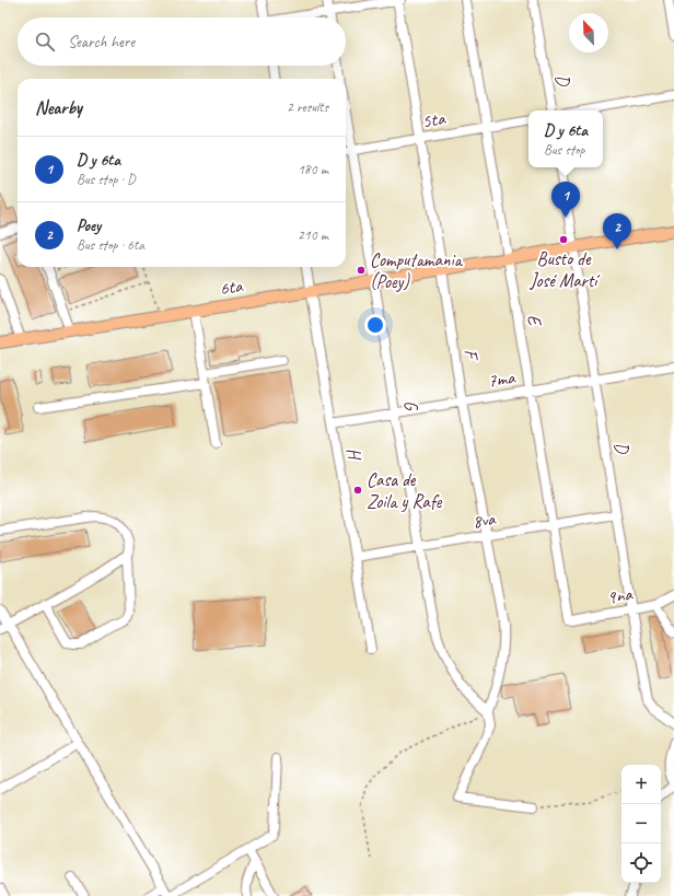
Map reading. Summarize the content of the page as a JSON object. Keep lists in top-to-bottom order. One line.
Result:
{"streets":{"main road":["6ta"],"street":["D","5ta","E","F","7ma","G","H","8va","9na"]},"crossings":[["D","6ta"],["D","7ma"],["D","8va"],["D","9na"],["5ta","E"],["5ta","F"],["5ta","G"],["6ta","E"],["6ta","F"],["6ta","G"],["6ta","H"],["E","7ma"],["E","8va"],["E","9na"],["F","7ma"],["F","G"],["F","8va"],["7ma","G"],["7ma","H"],["G","8va"],["H","8va"]],"places":["Busto de José Martí","Computamania (Poey)","Casa de Zoila y Rafe"],"north":"top left","page":{"search":"Search here","heading":["Nearby","2 results"],"popup":["D y 6ta","Bus stop"],"list":[{"mark":"1","name":"D y 6ta","note":"Bus stop · D","value":"180 m"},{"mark":"2","name":"Poey","note":"Bus stop · 6ta","value":"210 m"}],"pins":["1","2"],"map_buttons":["+","−"]}}
